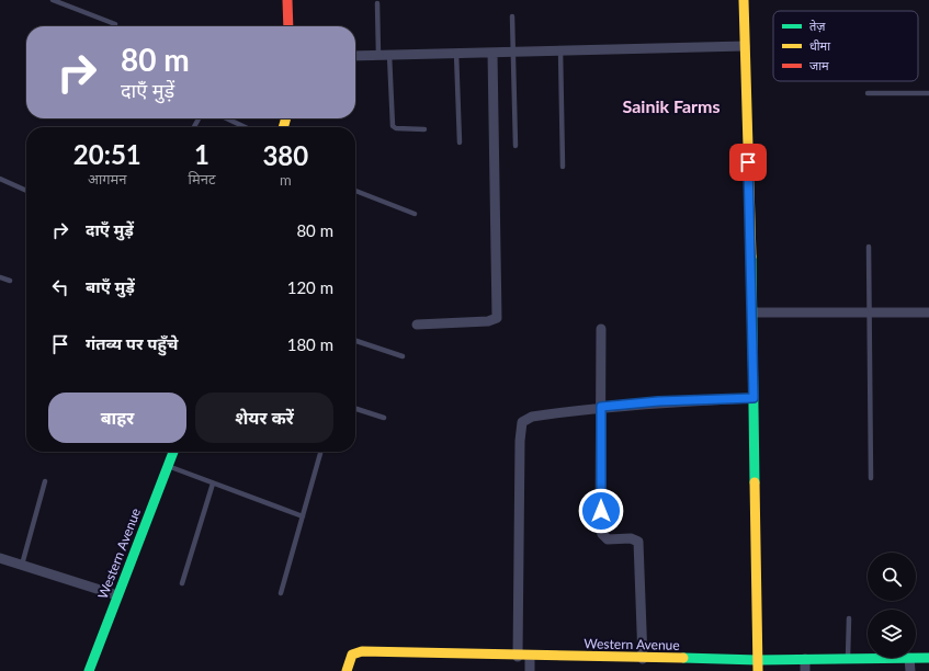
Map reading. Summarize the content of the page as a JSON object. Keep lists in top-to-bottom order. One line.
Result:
{"streets":{"street":["Western Avenue"]},"districts":["Sainik Farms"],"legend":["तेज़","धीमा","जाम"],"page":{"turn":["80 m","दाएँ मुड़ें"],"eta":["20:51","आगमन","1","मिनट","380","m"],"list":[{"name":"दाएँ मुड़ें","value":"80 m"},{"name":"बाएँ मुड़ें","value":"120 m"},{"name":"गंतव्य पर पहुँचे","value":"180 m"}],"buttons":["बाहर","शेयर करें"]}}
